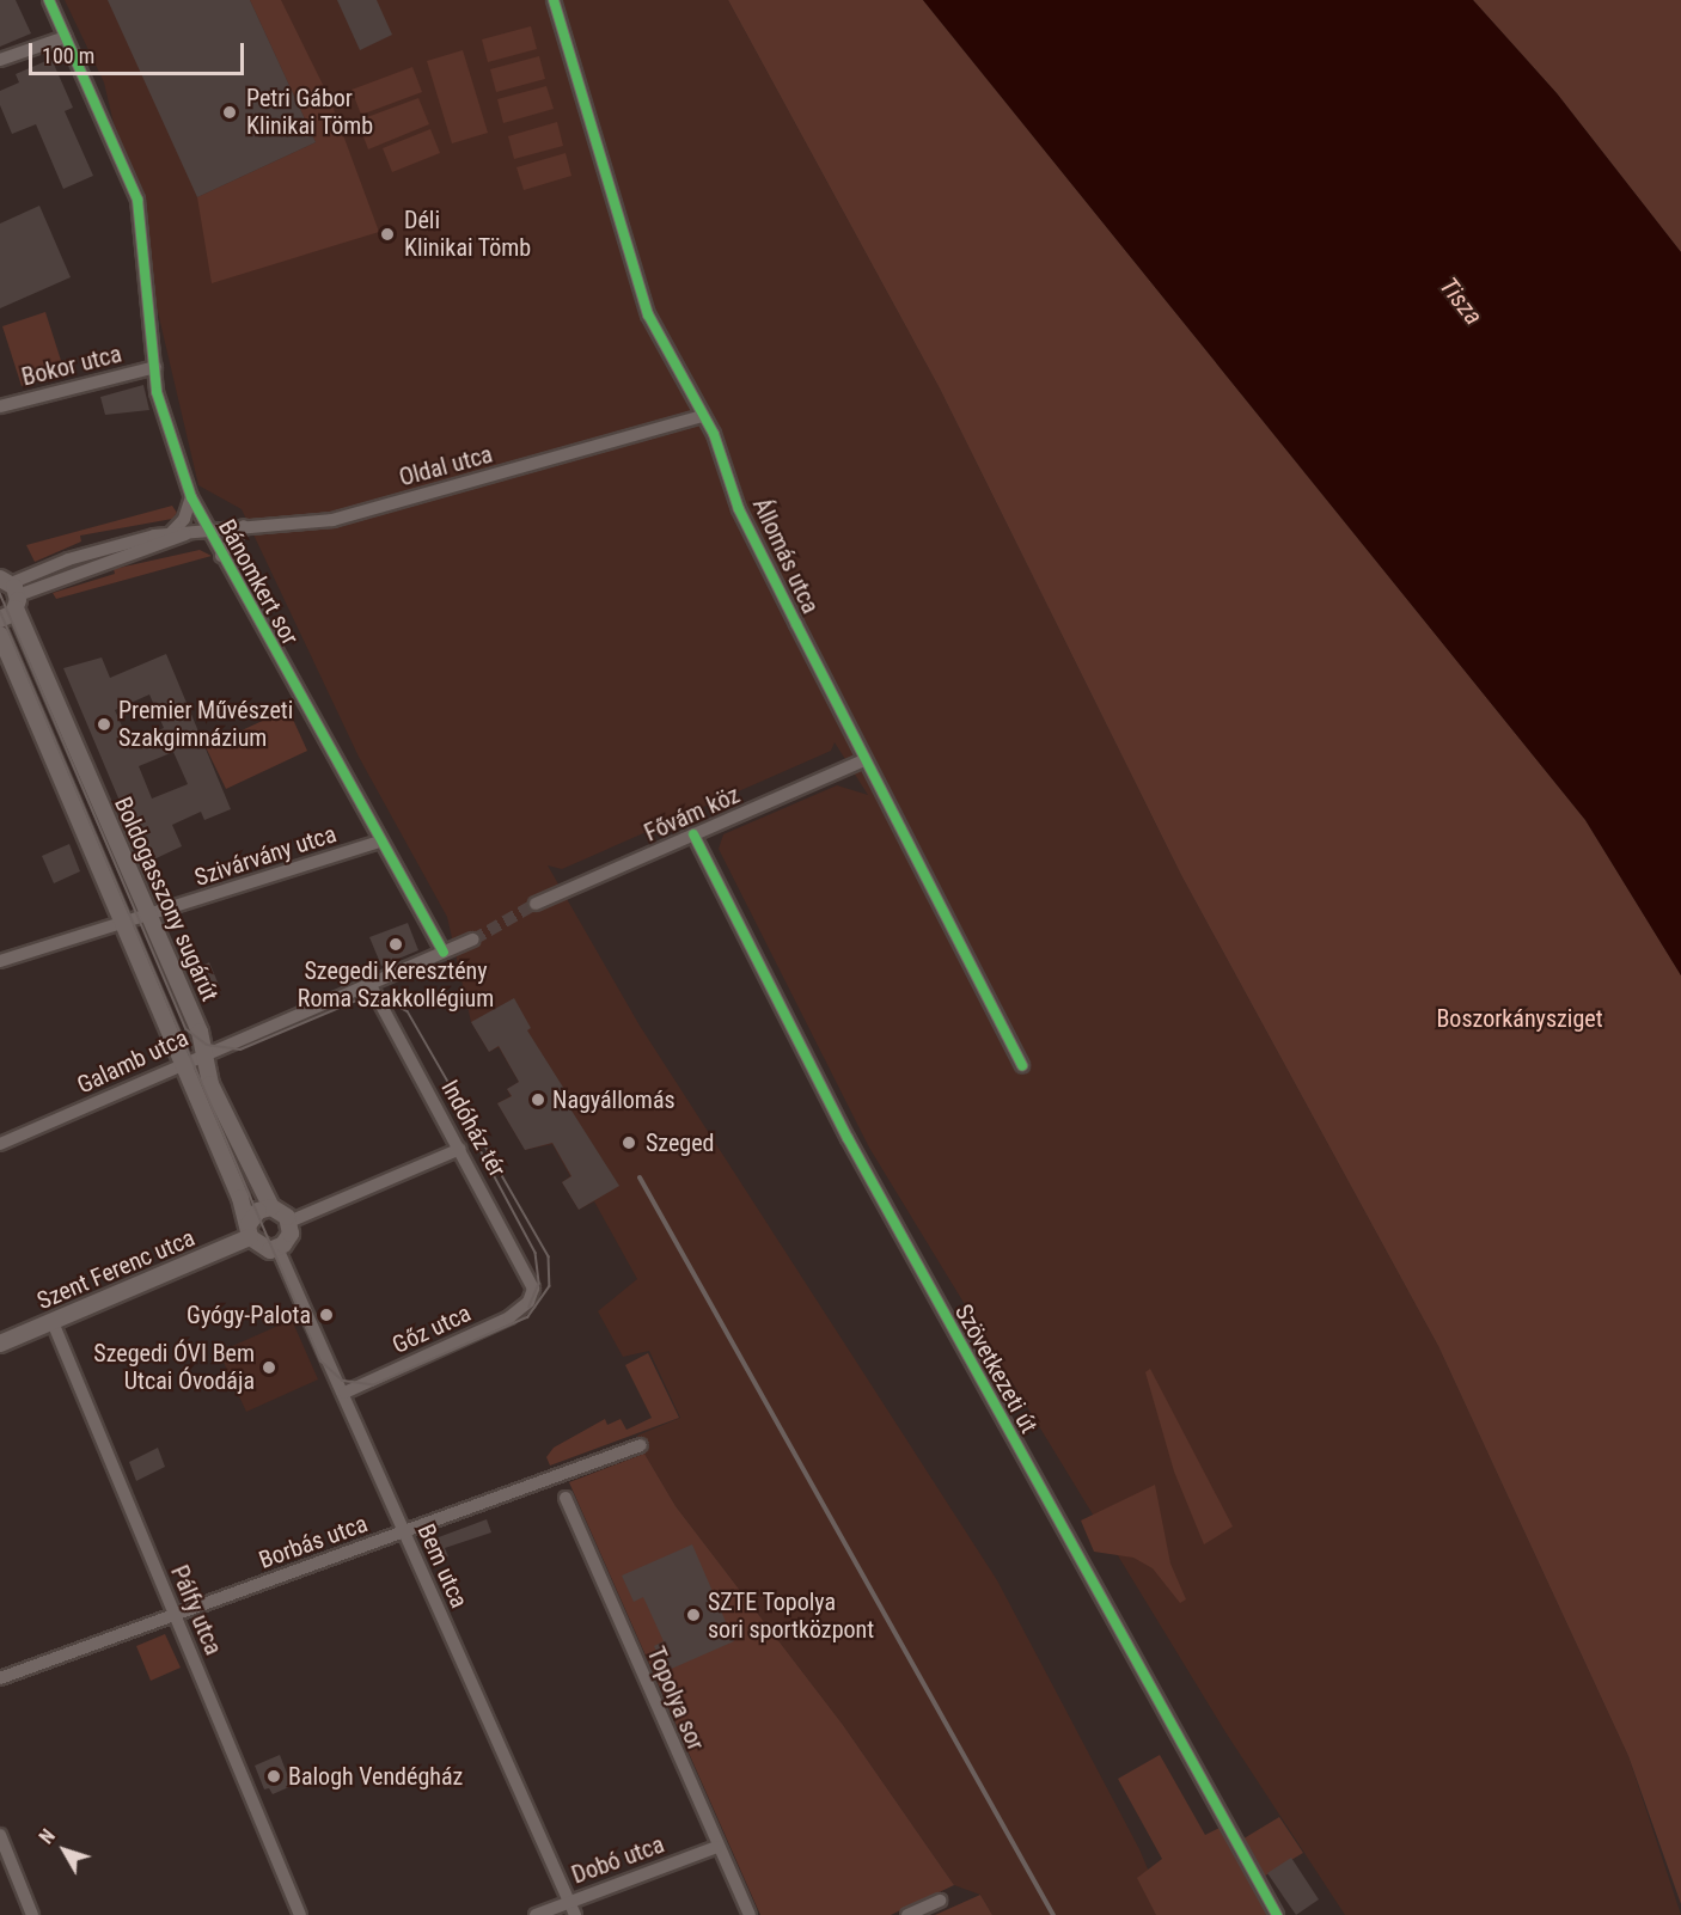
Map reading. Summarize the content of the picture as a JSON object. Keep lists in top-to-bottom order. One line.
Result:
{"streets":{"street":["Bokor utca","Oldal utca","Állomás utca","Bánomkert sor","Fővám köz","Szivárvány utca","Boldogasszony sugárút","Galamb utca","Indóház tér","Szent Ferenc utca","Gőz utca","Szövetkezeti út","Borbás utca","Bem utca","Pálfy utca","Topolya sor","Dobó utca"]},"crossings":[["Bokor utca","Bánomkert sor"],["Oldal utca","Állomás utca"],["Oldal utca","Bánomkert sor"],["Oldal utca","Boldogasszony sugárút"],["Állomás utca","Fővám köz"],["Bánomkert sor","Szivárvány utca"],["Bánomkert sor","Galamb utca"],["Fővám köz","Szövetkezeti út"],["Szivárvány utca","Boldogasszony sugárút"],["Boldogasszony sugárút","Galamb utca"],["Boldogasszony sugárút","Szent Ferenc utca"],["Boldogasszony sugárút","Bem utca"],["Galamb utca","Indóház tér"],["Indóház tér","Gőz utca"],["Szent Ferenc utca","Bem utca"],["Szent Ferenc utca","Pálfy utca"],["Gőz utca","Bem utca"],["Borbás utca","Bem utca"],["Borbás utca","Pálfy utca"],["Bem utca","Dobó utca"],["Topolya sor","Dobó utca"]],"water":["Tisza"],"parks":["Boszorkánysziget"],"places":["Petri Gábor Klinikai Tömb","Déli Klinikai Tömb","Premier Művészeti Szakgimnázium","Szegedi Keresztény Roma Szakkollégium","Nagyállomás","Szeged","Gyógy-Palota","Szegedi ÓVI Bem Utcai Óvodája","SZTE Topolya sori sportközpont","Balogh Vendégház"],"scale_bar":"100 m","north":"top left"}
